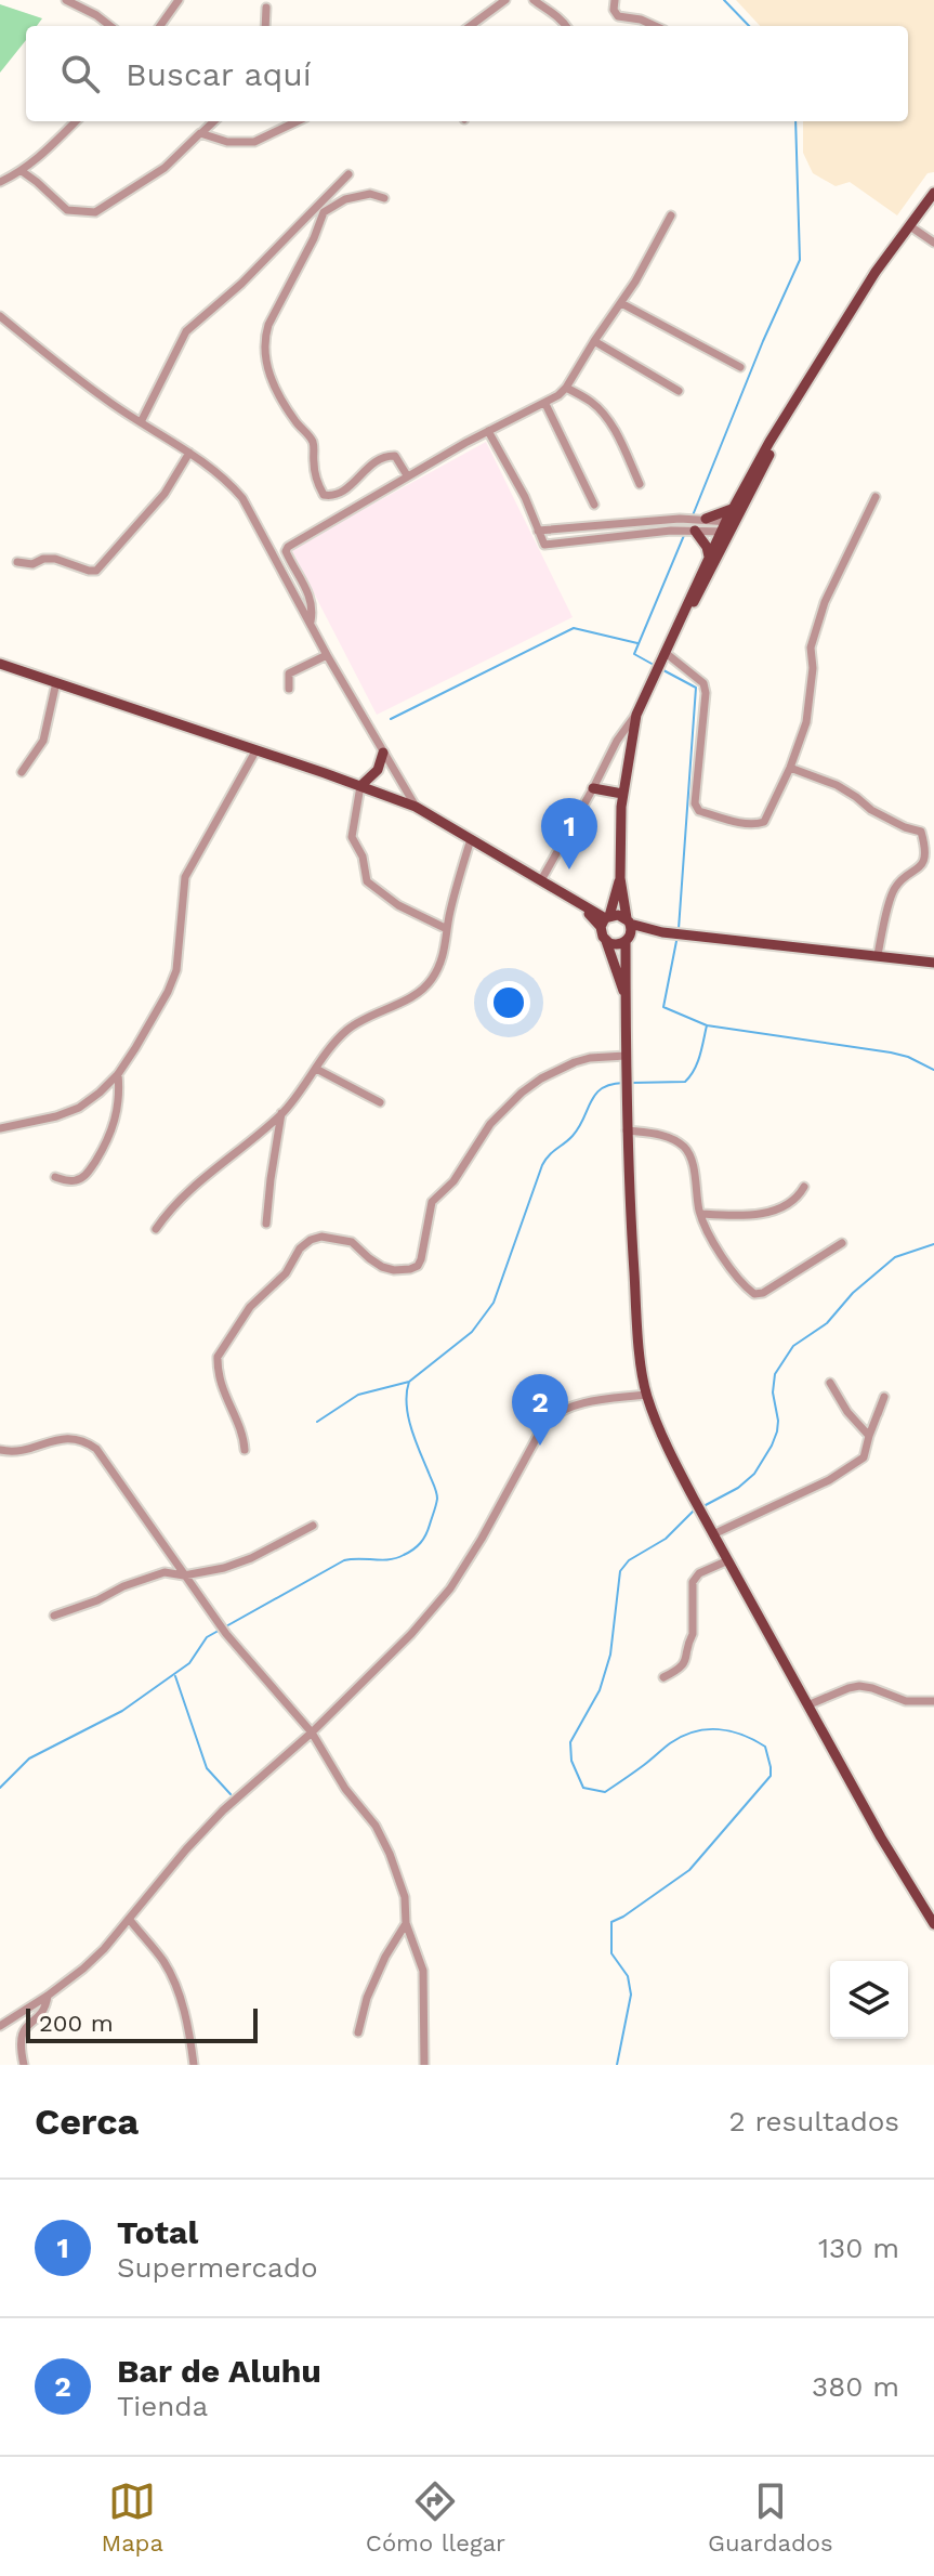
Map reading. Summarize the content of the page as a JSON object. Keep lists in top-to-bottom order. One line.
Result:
{"scale_bar":"200 m","page":{"search":"Buscar aquí","pins":["1","2"],"scale":"200 m","heading":["Cerca","2 resultados"],"list":[{"mark":"1","name":"Total","note":"Supermercado","value":"130 m"},{"mark":"2","name":"Bar de Aluhu","note":"Tienda","value":"380 m"}],"nav":["Mapa","Cómo llegar","Guardados"]}}
